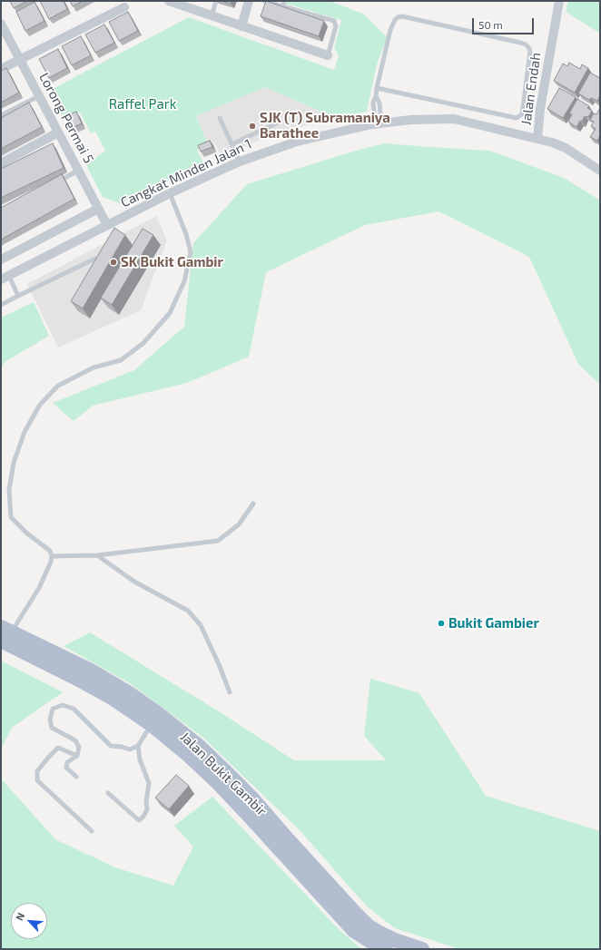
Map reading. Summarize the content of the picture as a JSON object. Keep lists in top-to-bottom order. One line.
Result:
{"streets":{"main road":["Jalan Bukit Gambir"],"street":["Jalan Endah","Lorong Permai 5","Cangkat Minden Jalan 1"]},"crossings":[["Jalan Endah","Cangkat Minden Jalan 1"],["Lorong Permai 5","Cangkat Minden Jalan 1"]],"parks":["Raffel Park"],"places":["SJK (T) Subramaniya Barathee","SK Bukit Gambir","Bukit Gambier"],"scale_bar":"50 m","north":"top left"}
